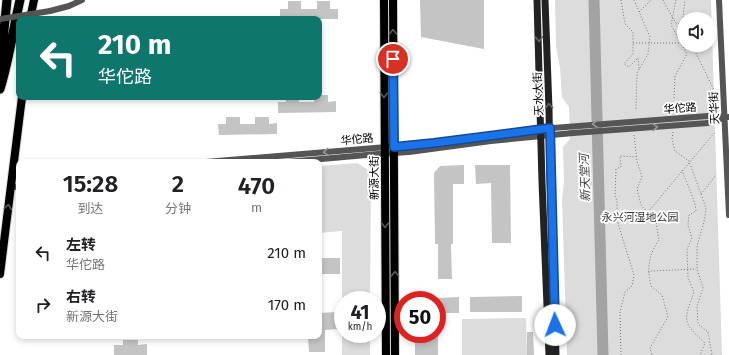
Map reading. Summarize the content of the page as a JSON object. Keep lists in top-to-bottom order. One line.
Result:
{"streets":{"main road":["天水大街","新源大街"],"street":["华佗路","天华街"]},"crossings":[["天水大街","华佗路"],["华佗路","天华街"],["华佗路","新源大街"]],"water":["新天堂河"],"parks":["永兴河湿地公园"],"page":{"turn":["210 m","华佗路"],"eta":["15:28","到达","2","分钟","470","m"],"list":[{"name":"左转","note":"华佗路","value":"210 m"},{"name":"右转","note":"新源大街","value":"170 m"}],"speed":"41 km/h","limit":"50"}}
